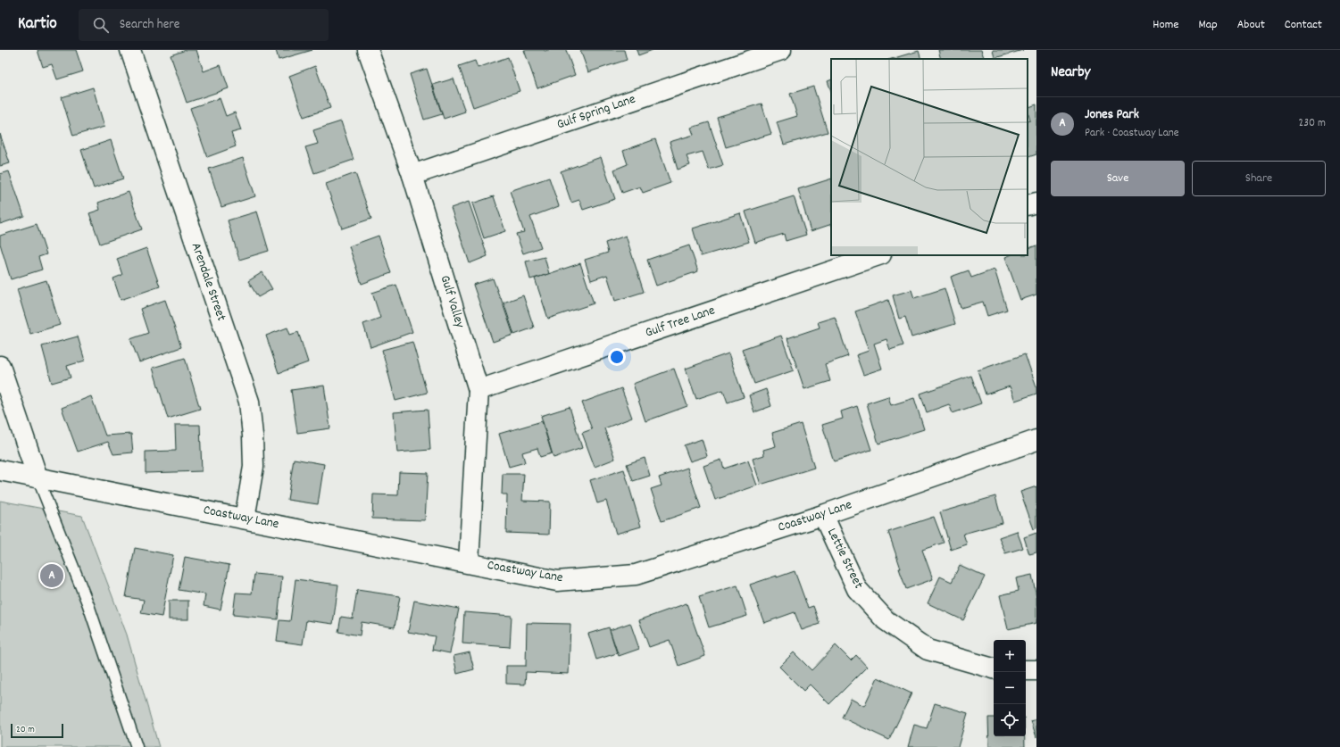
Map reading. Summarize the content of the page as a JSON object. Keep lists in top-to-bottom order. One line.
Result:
{"streets":{"street":["Gulf Spring Lane","Arendale Street","Gulf Valley","Gulf Tree Lane","Coastway Lane","Lettie Street"]},"crossings":[["Gulf Spring Lane","Gulf Valley"],["Arendale Street","Coastway Lane"],["Gulf Valley","Gulf Tree Lane"],["Gulf Valley","Coastway Lane"],["Coastway Lane","Lettie Street"]],"scale_bar":"20 m","page":{"header":"Kartio","search":"Search here","nav":["Home","Map","About","Contact"],"heading":"Nearby","list":[{"mark":"A","name":"Jones Park","note":"Park · Coastway Lane","value":"230 m"}],"buttons":["Save","Share"],"pins":"A","map_buttons":["+","−"],"scale":"20 m"}}
